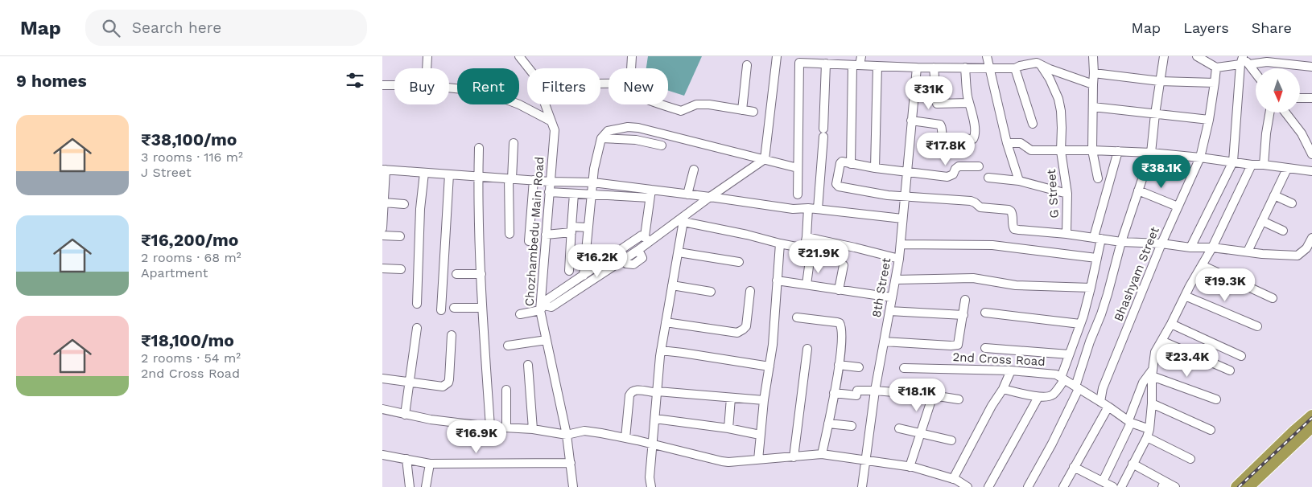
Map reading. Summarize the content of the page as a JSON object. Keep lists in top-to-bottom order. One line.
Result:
{"streets":{"street":["G Street","Chozhambedu Main Road","Bhashyam Street","8th Street","2nd Cross Road"]},"crossings":[["Bhashyam Street","2nd Cross Road"]],"north":"bottom","page":{"header":"Map","search":"Search here","nav":["Map","Layers","Share"],"heading":"9 homes","chip":["Buy","Rent","Filters","New"],"price":["₹31K","₹17.8K","₹38.1K","₹21.9K","₹16.2K","₹19.3K","₹23.4K","₹18.1K","₹16.9K"],"list":[{"name":"₹38,100/mo","note":"3 rooms · 116 m² · J Street"},{"name":"₹16,200/mo","note":"2 rooms · 68 m² · Apartment"},{"name":"₹18,100/mo","note":"2 rooms · 54 m² · 2nd Cross Road"}]}}
